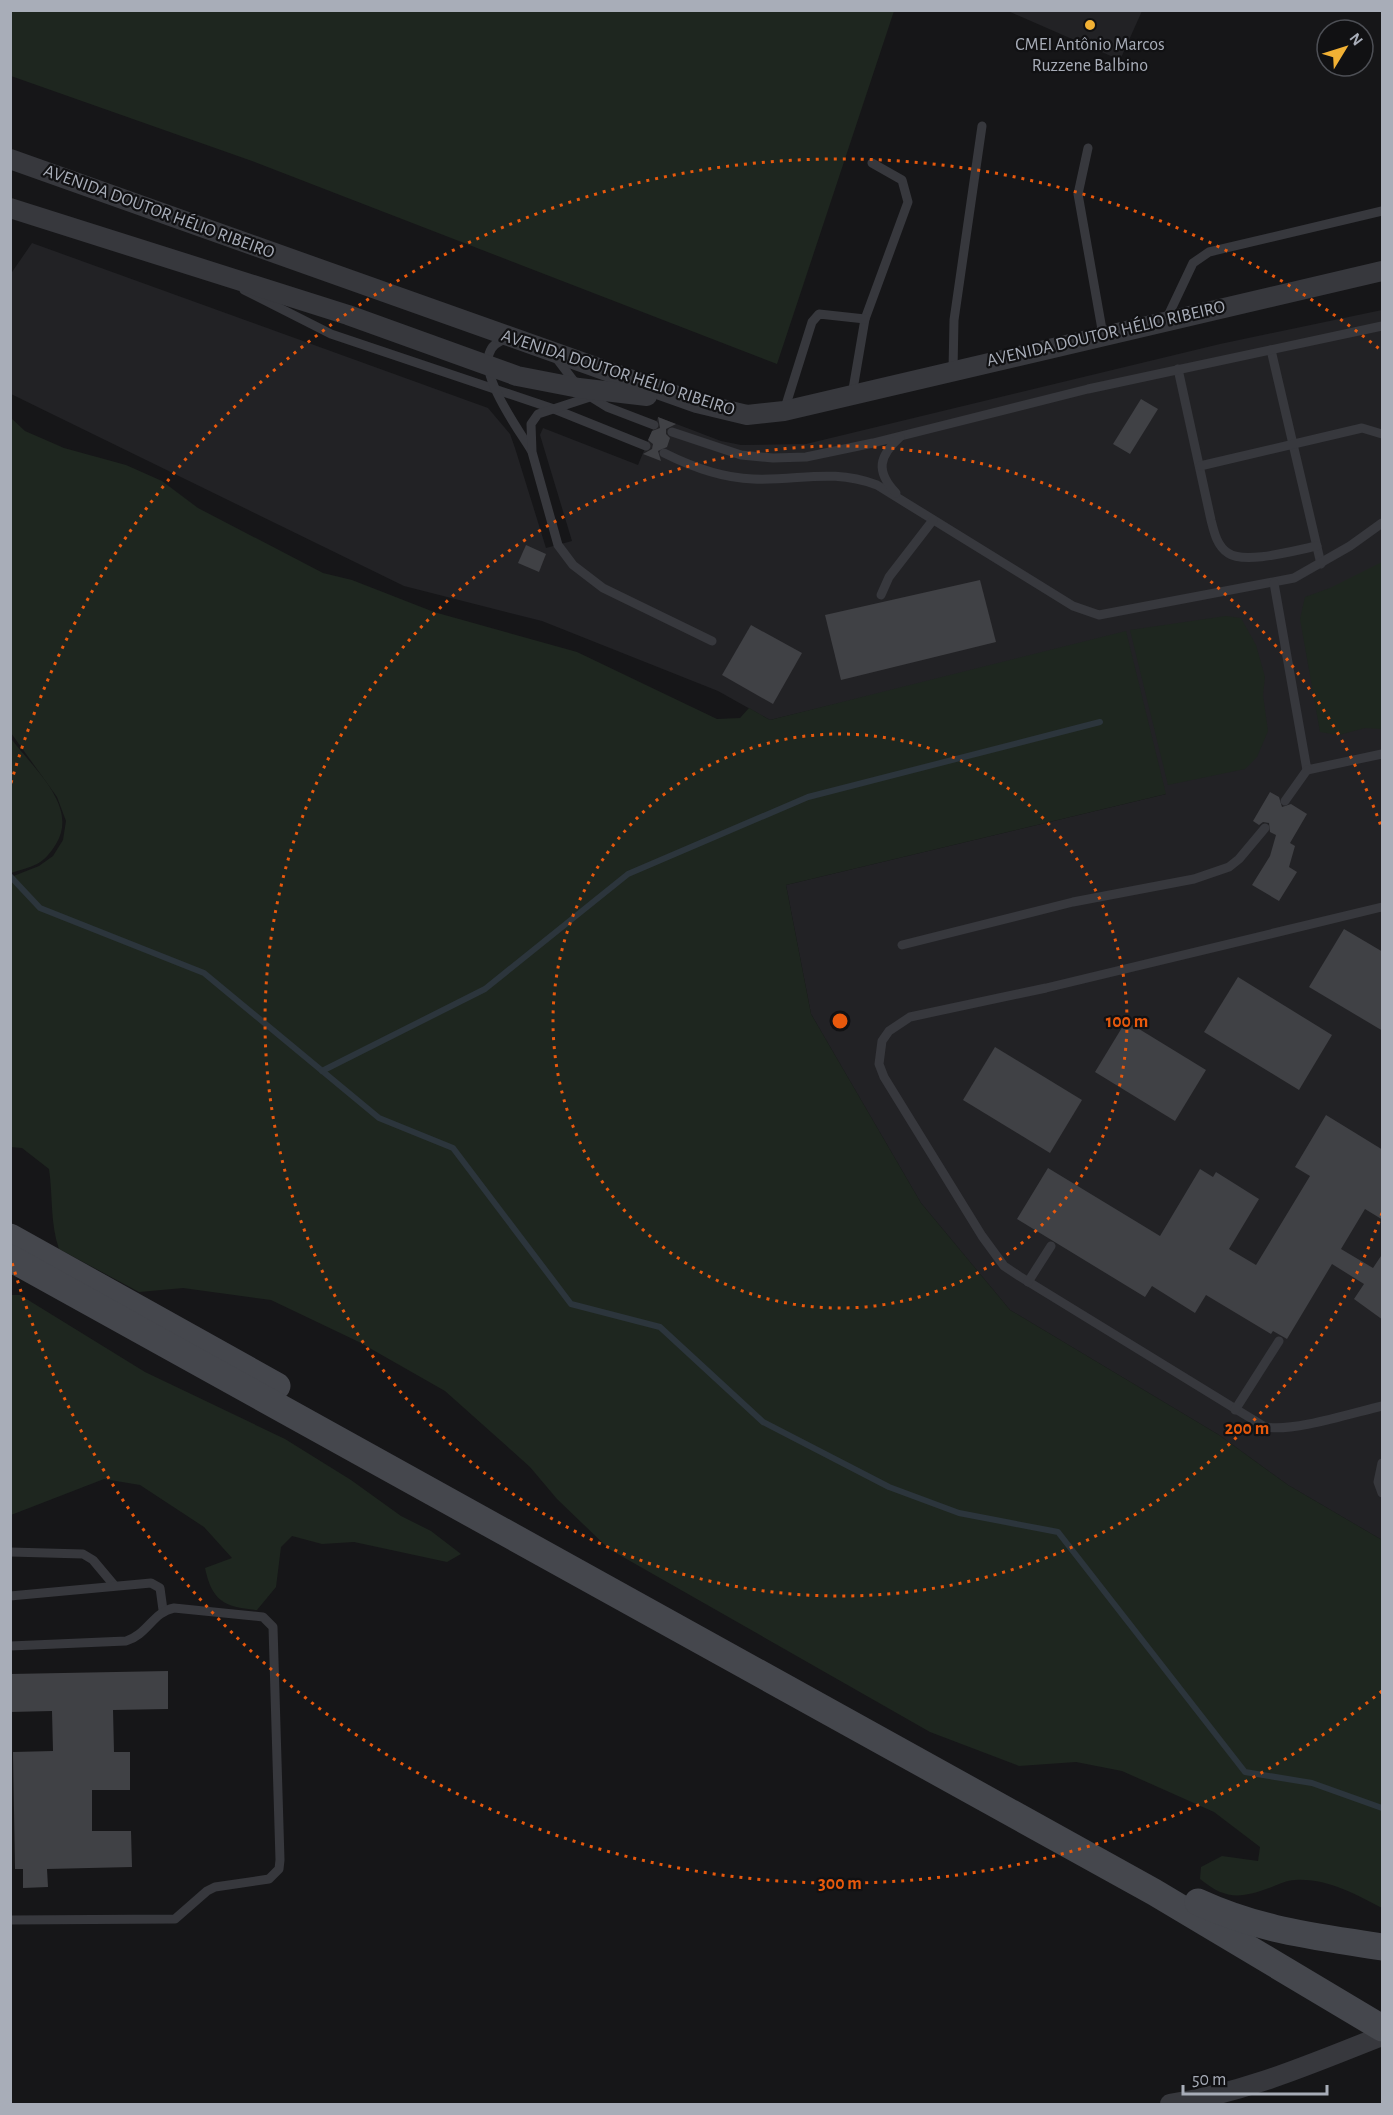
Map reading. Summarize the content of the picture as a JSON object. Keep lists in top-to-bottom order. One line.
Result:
{"streets":{"street":["AVENIDA DOUTOR HÉLIO RIBEIRO"]},"places":["CMEI Antônio Marcos Ruzzene Balbino"],"scale_bar":"50 m","north":"top right","rings":["100 m","200 m","300 m"]}
